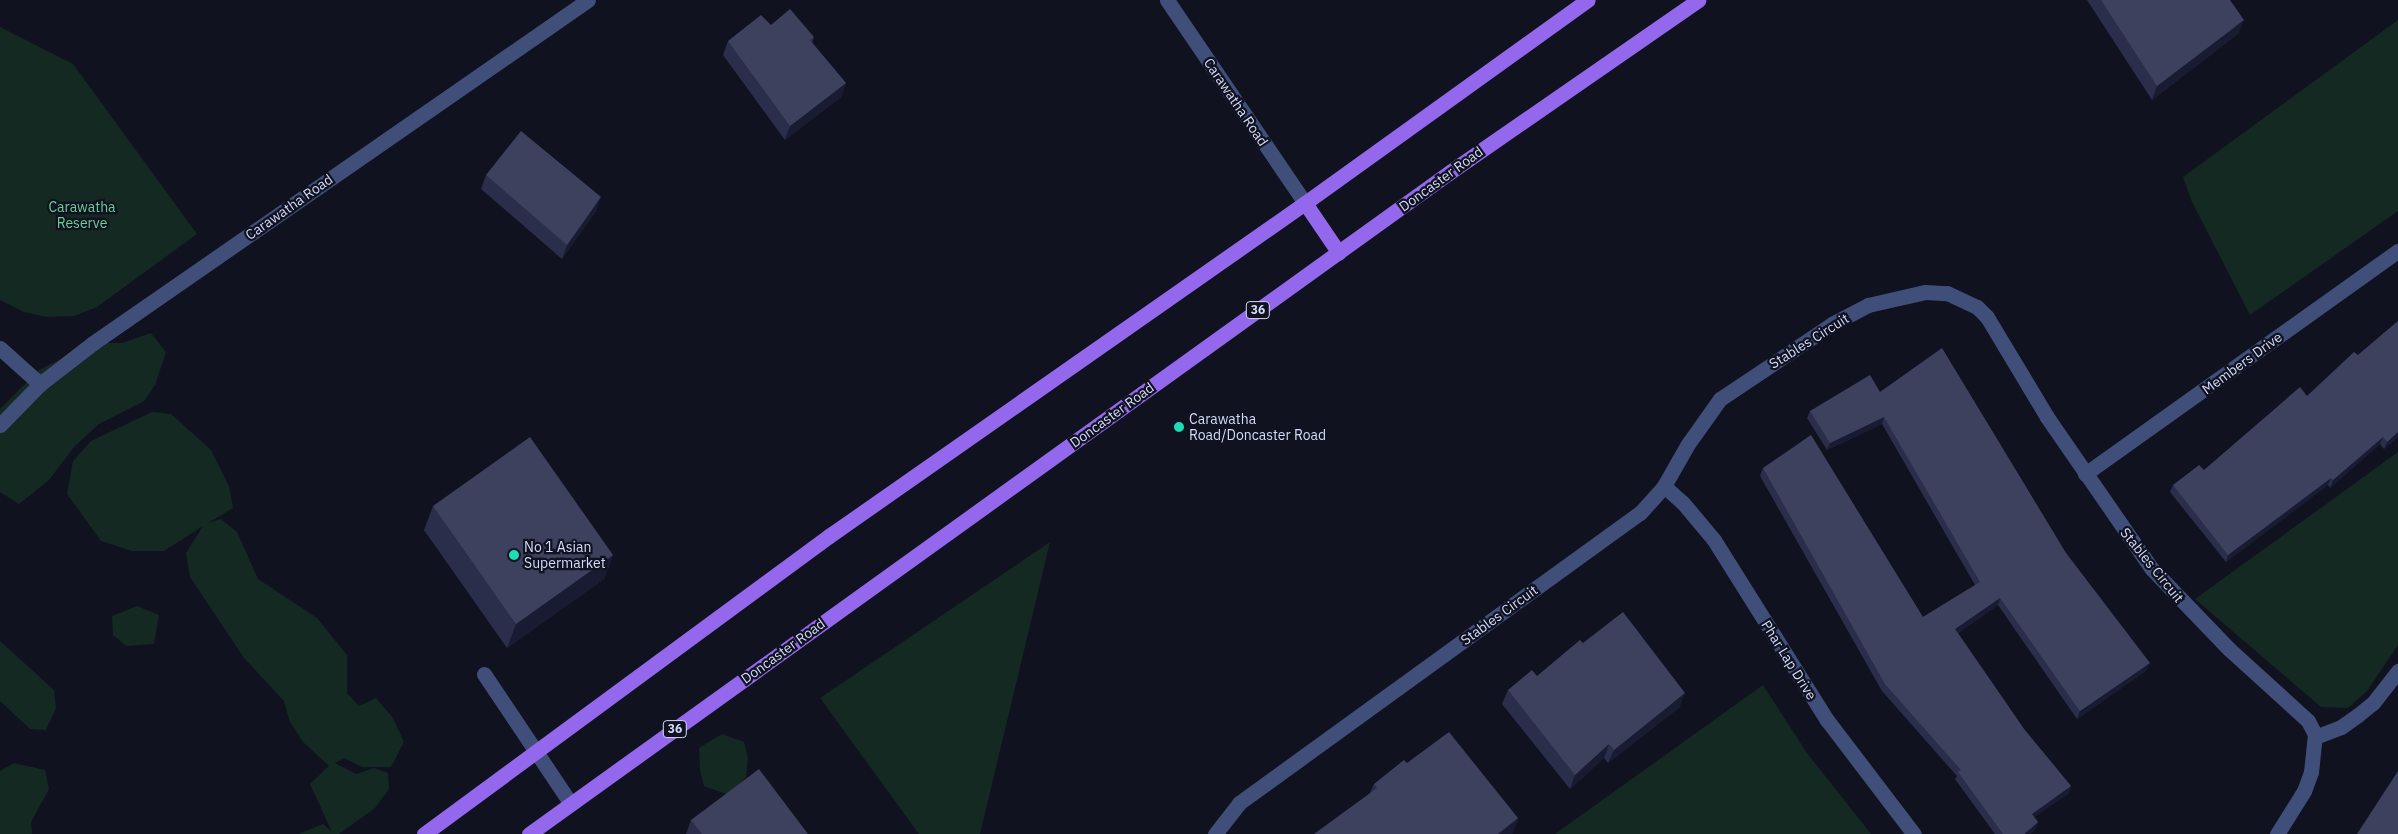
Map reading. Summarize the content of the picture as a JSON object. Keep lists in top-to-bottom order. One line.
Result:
{"streets":{"main road":["Doncaster Road","36"],"street":["Carawatha Road","Stables Circuit","Members Drive","Phar Lap Drive"]},"crossings":[["Stables Circuit","Members Drive"],["Stables Circuit","Phar Lap Drive"]],"parks":["Carawatha Reserve"],"places":["Carawatha Road/Doncaster Road","No 1 Asian Supermarket"]}
